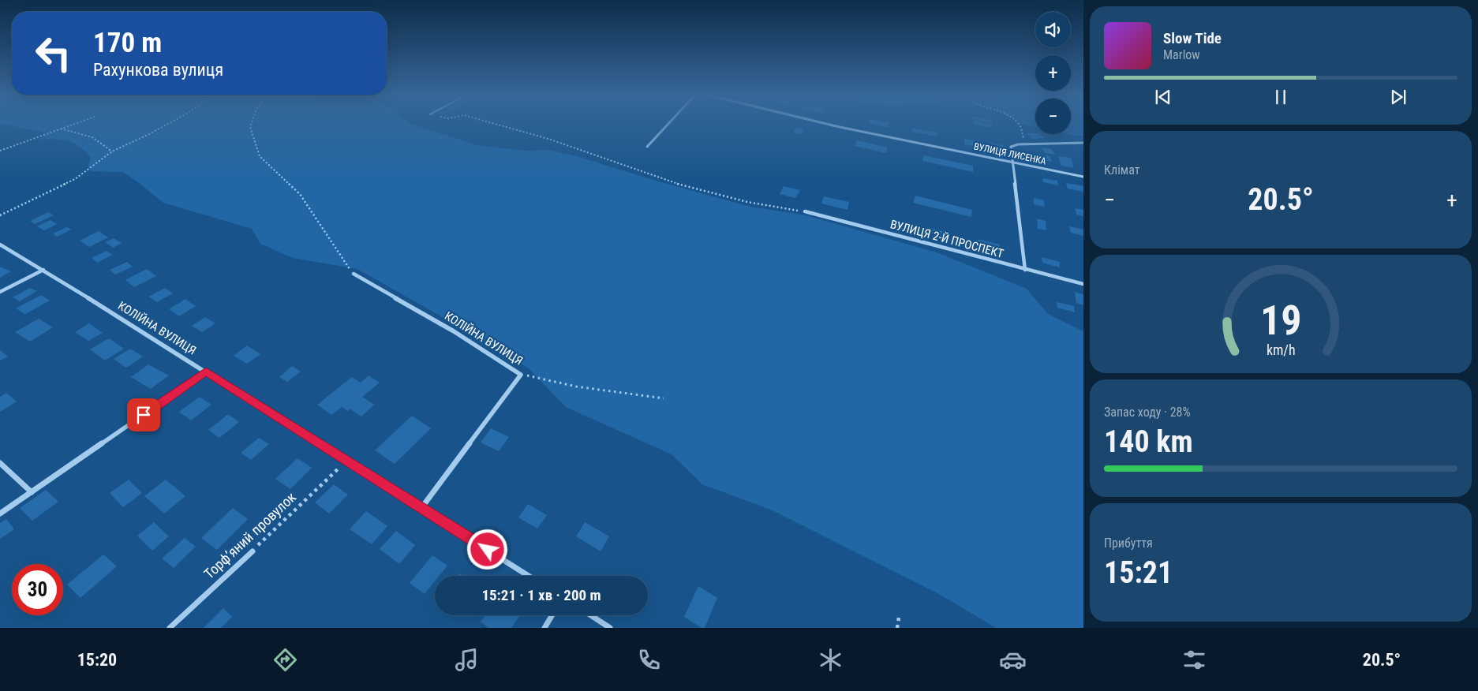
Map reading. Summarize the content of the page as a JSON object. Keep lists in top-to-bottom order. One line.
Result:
{"streets":{"street":["ВУЛИЦЯ ЛИСЕНКА","ВУЛИЦЯ 2-Й ПРОСПЕКТ","КОЛІЙНА ВУЛИЦЯ","Торфʼяний провулок"]},"crossings":[["КОЛІЙНА ВУЛИЦЯ","Торфʼяний провулок"]],"page":{"map_buttons":["+","−"],"turn":["170 m","Рахункова вулиця"],"song":["Slow Tide","Marlow"],"tile":["Клімат",["Запас ходу · 28%","140 km"],["Прибуття","15:21"]],"heat":["−","20.5°","+"],"limit":"30","trip":"15:21 · 1 хв · 200 m","tabs":["15:20","20.5°"],"gauge":["19","km/h"]}}
